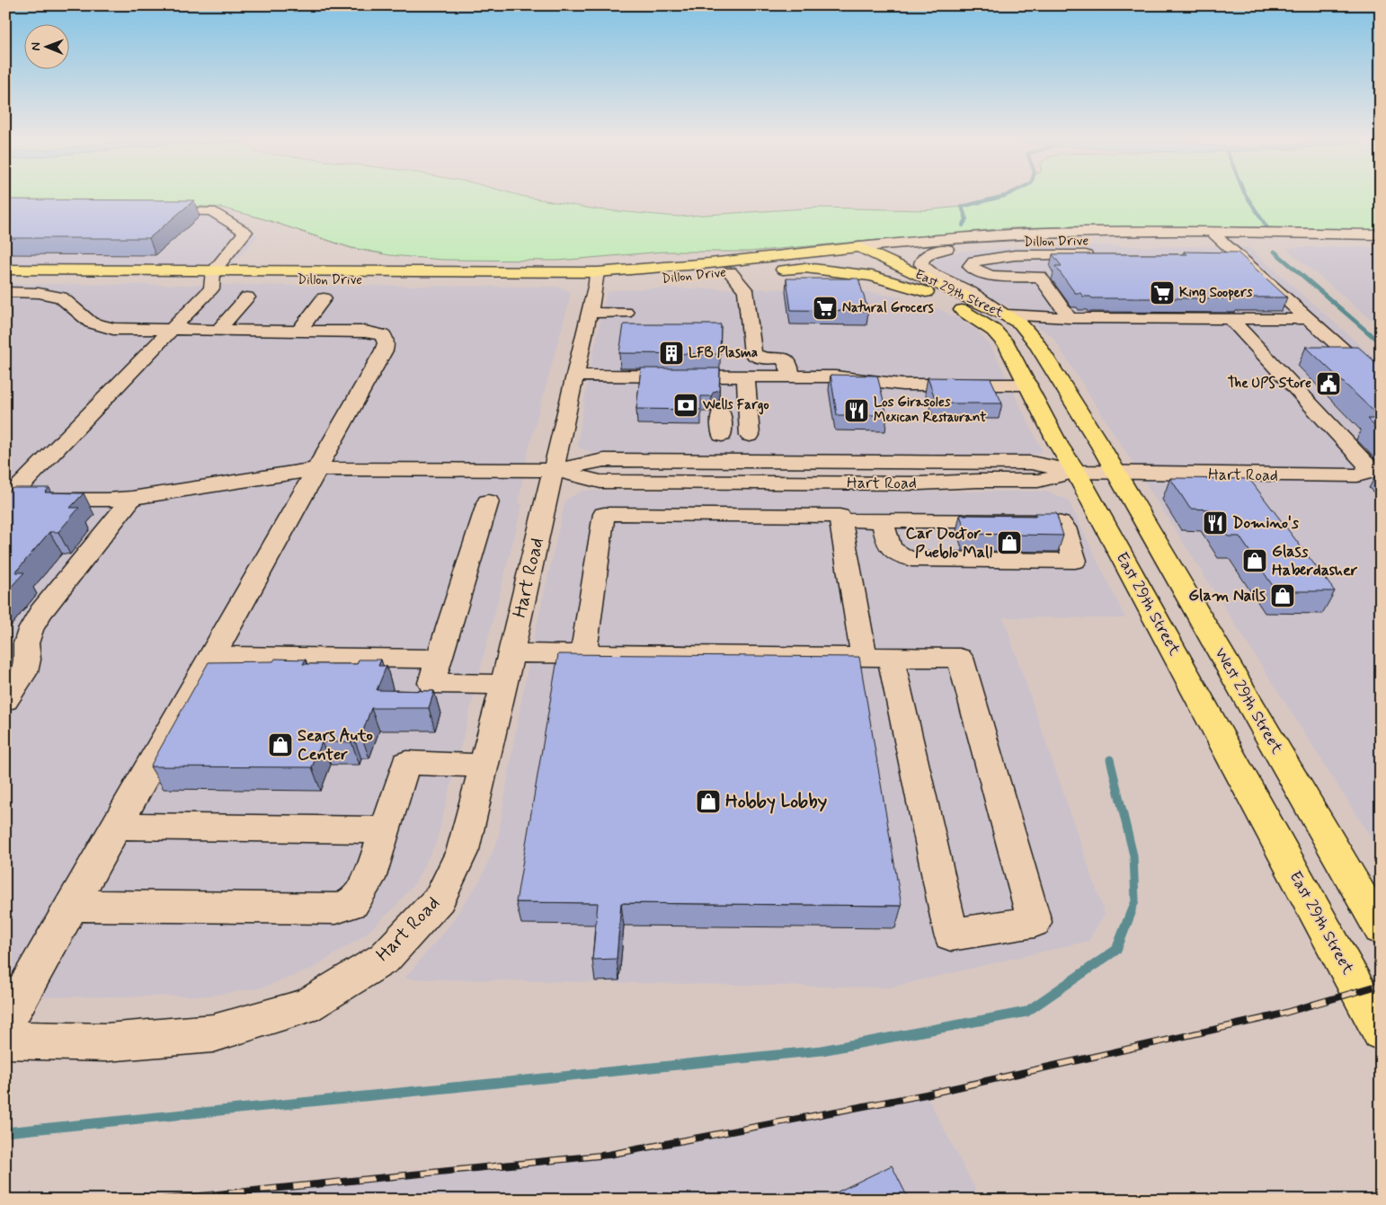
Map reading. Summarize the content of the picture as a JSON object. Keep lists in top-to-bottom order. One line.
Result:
{"streets":{"main road":["Dillon Drive","East 29th Street","West 29th Street"],"street":["Hart Road"]},"crossings":[["Dillon Drive","East 29th Street"],["Dillon Drive","Hart Road"],["East 29th Street","Hart Road"],["East 29th Street","West 29th Street"],["Hart Road","West 29th Street"]],"places":{"supermarket":["King Soopers","Natural Grocers"],"building":["LFB Plasma"],"public building":["The UPS Store"],"bank":["Wells Fargo"],"restaurant":["Los Girasoles Mexican Restaurant","Domino's"],"shop":["Car Doctor - Pueblo Mall","Glass Haberdasher","Glam Nails","Sears Auto Center","Hobby Lobby"]},"north":"left"}
